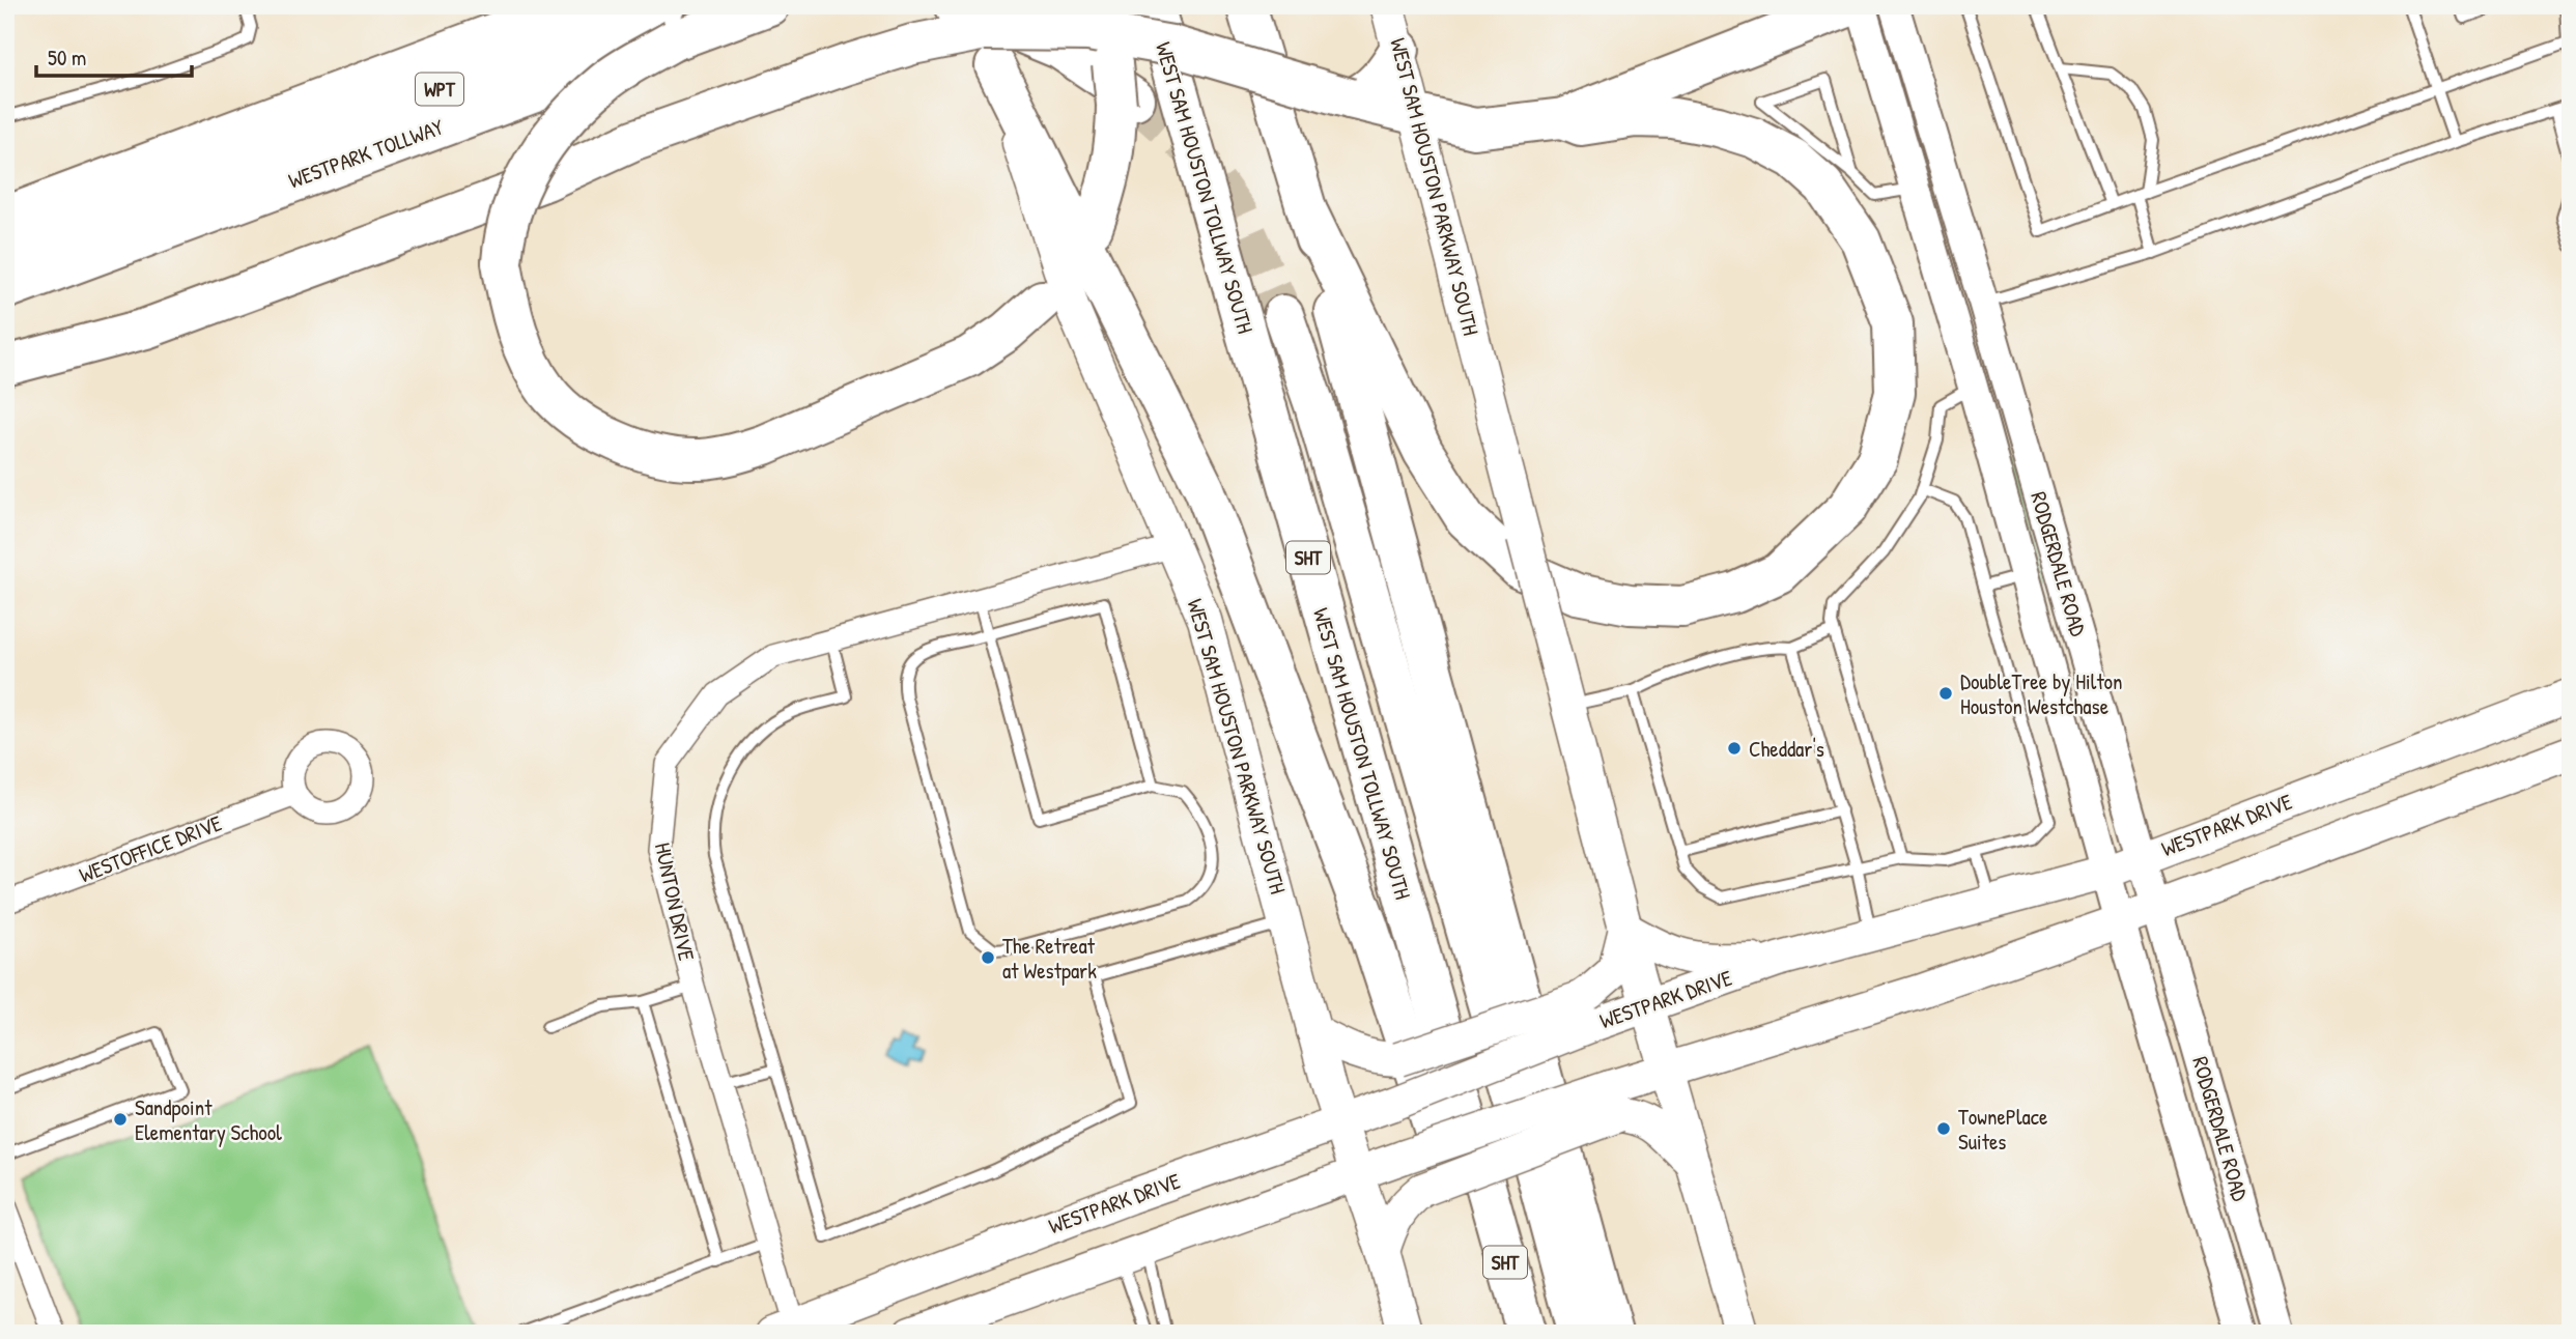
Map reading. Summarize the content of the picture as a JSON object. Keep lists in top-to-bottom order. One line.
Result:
{"streets":{"highway":["WPT","WESTPARK TOLLWAY","WEST SAM HOUSTON TOLLWAY SOUTH","SHT"],"main road":["WEST SAM HOUSTON PARKWAY SOUTH","WESTPARK DRIVE"],"street":["RODGERDALE ROAD","WESTOFFICE DRIVE","HUNTON DRIVE"]},"crossings":[["WEST SAM HOUSTON PARKWAY SOUTH","WESTPARK DRIVE"],["WEST SAM HOUSTON PARKWAY SOUTH","HUNTON DRIVE"],["RODGERDALE ROAD","WESTPARK DRIVE"],["WESTPARK DRIVE","HUNTON DRIVE"]],"places":["DoubleTree by Hilton Houston Westchase","Cheddar's","The Retreat at Westpark","Sandpoint Elementary School","TownePlace Suites"],"scale_bar":"50 m"}
